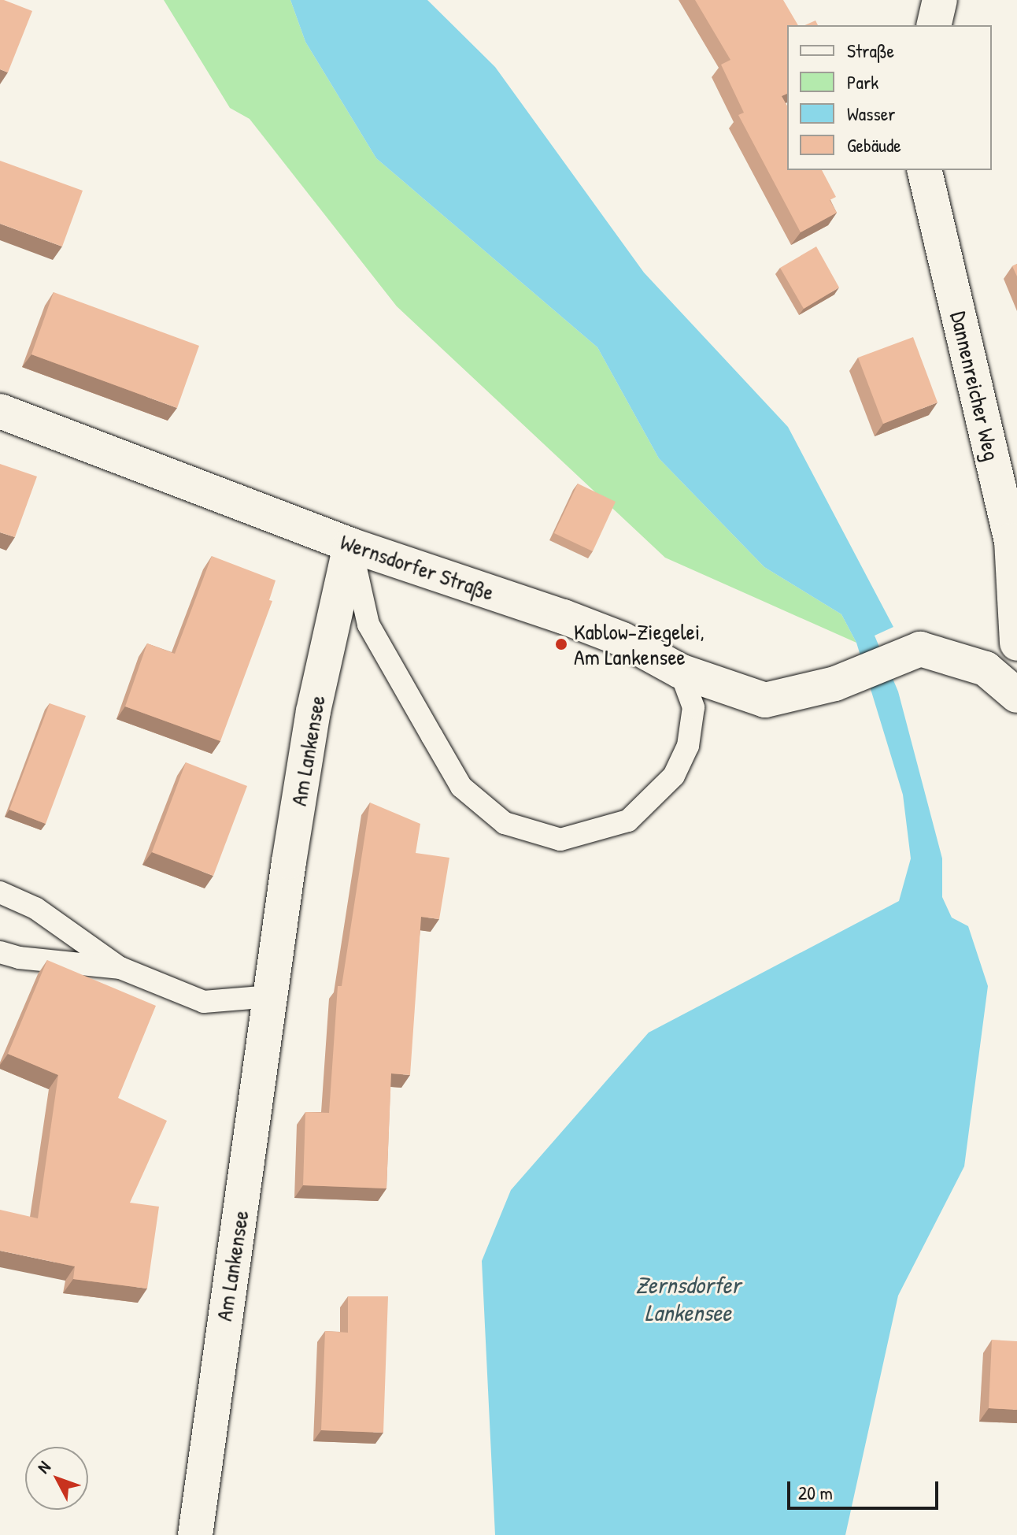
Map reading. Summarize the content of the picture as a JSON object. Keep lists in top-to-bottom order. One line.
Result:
{"streets":{"street":["Dannenreicher Weg","Wernsdorfer Straße","Am Lankensee"]},"crossings":[["Wernsdorfer Straße","Am Lankensee"]],"water":["Zernsdorfer Lankensee"],"places":["Kablow-Ziegelei, Am Lankensee"],"legend":["Straße","Park","Wasser","Gebäude"],"scale_bar":"20 m","north":"top left"}
